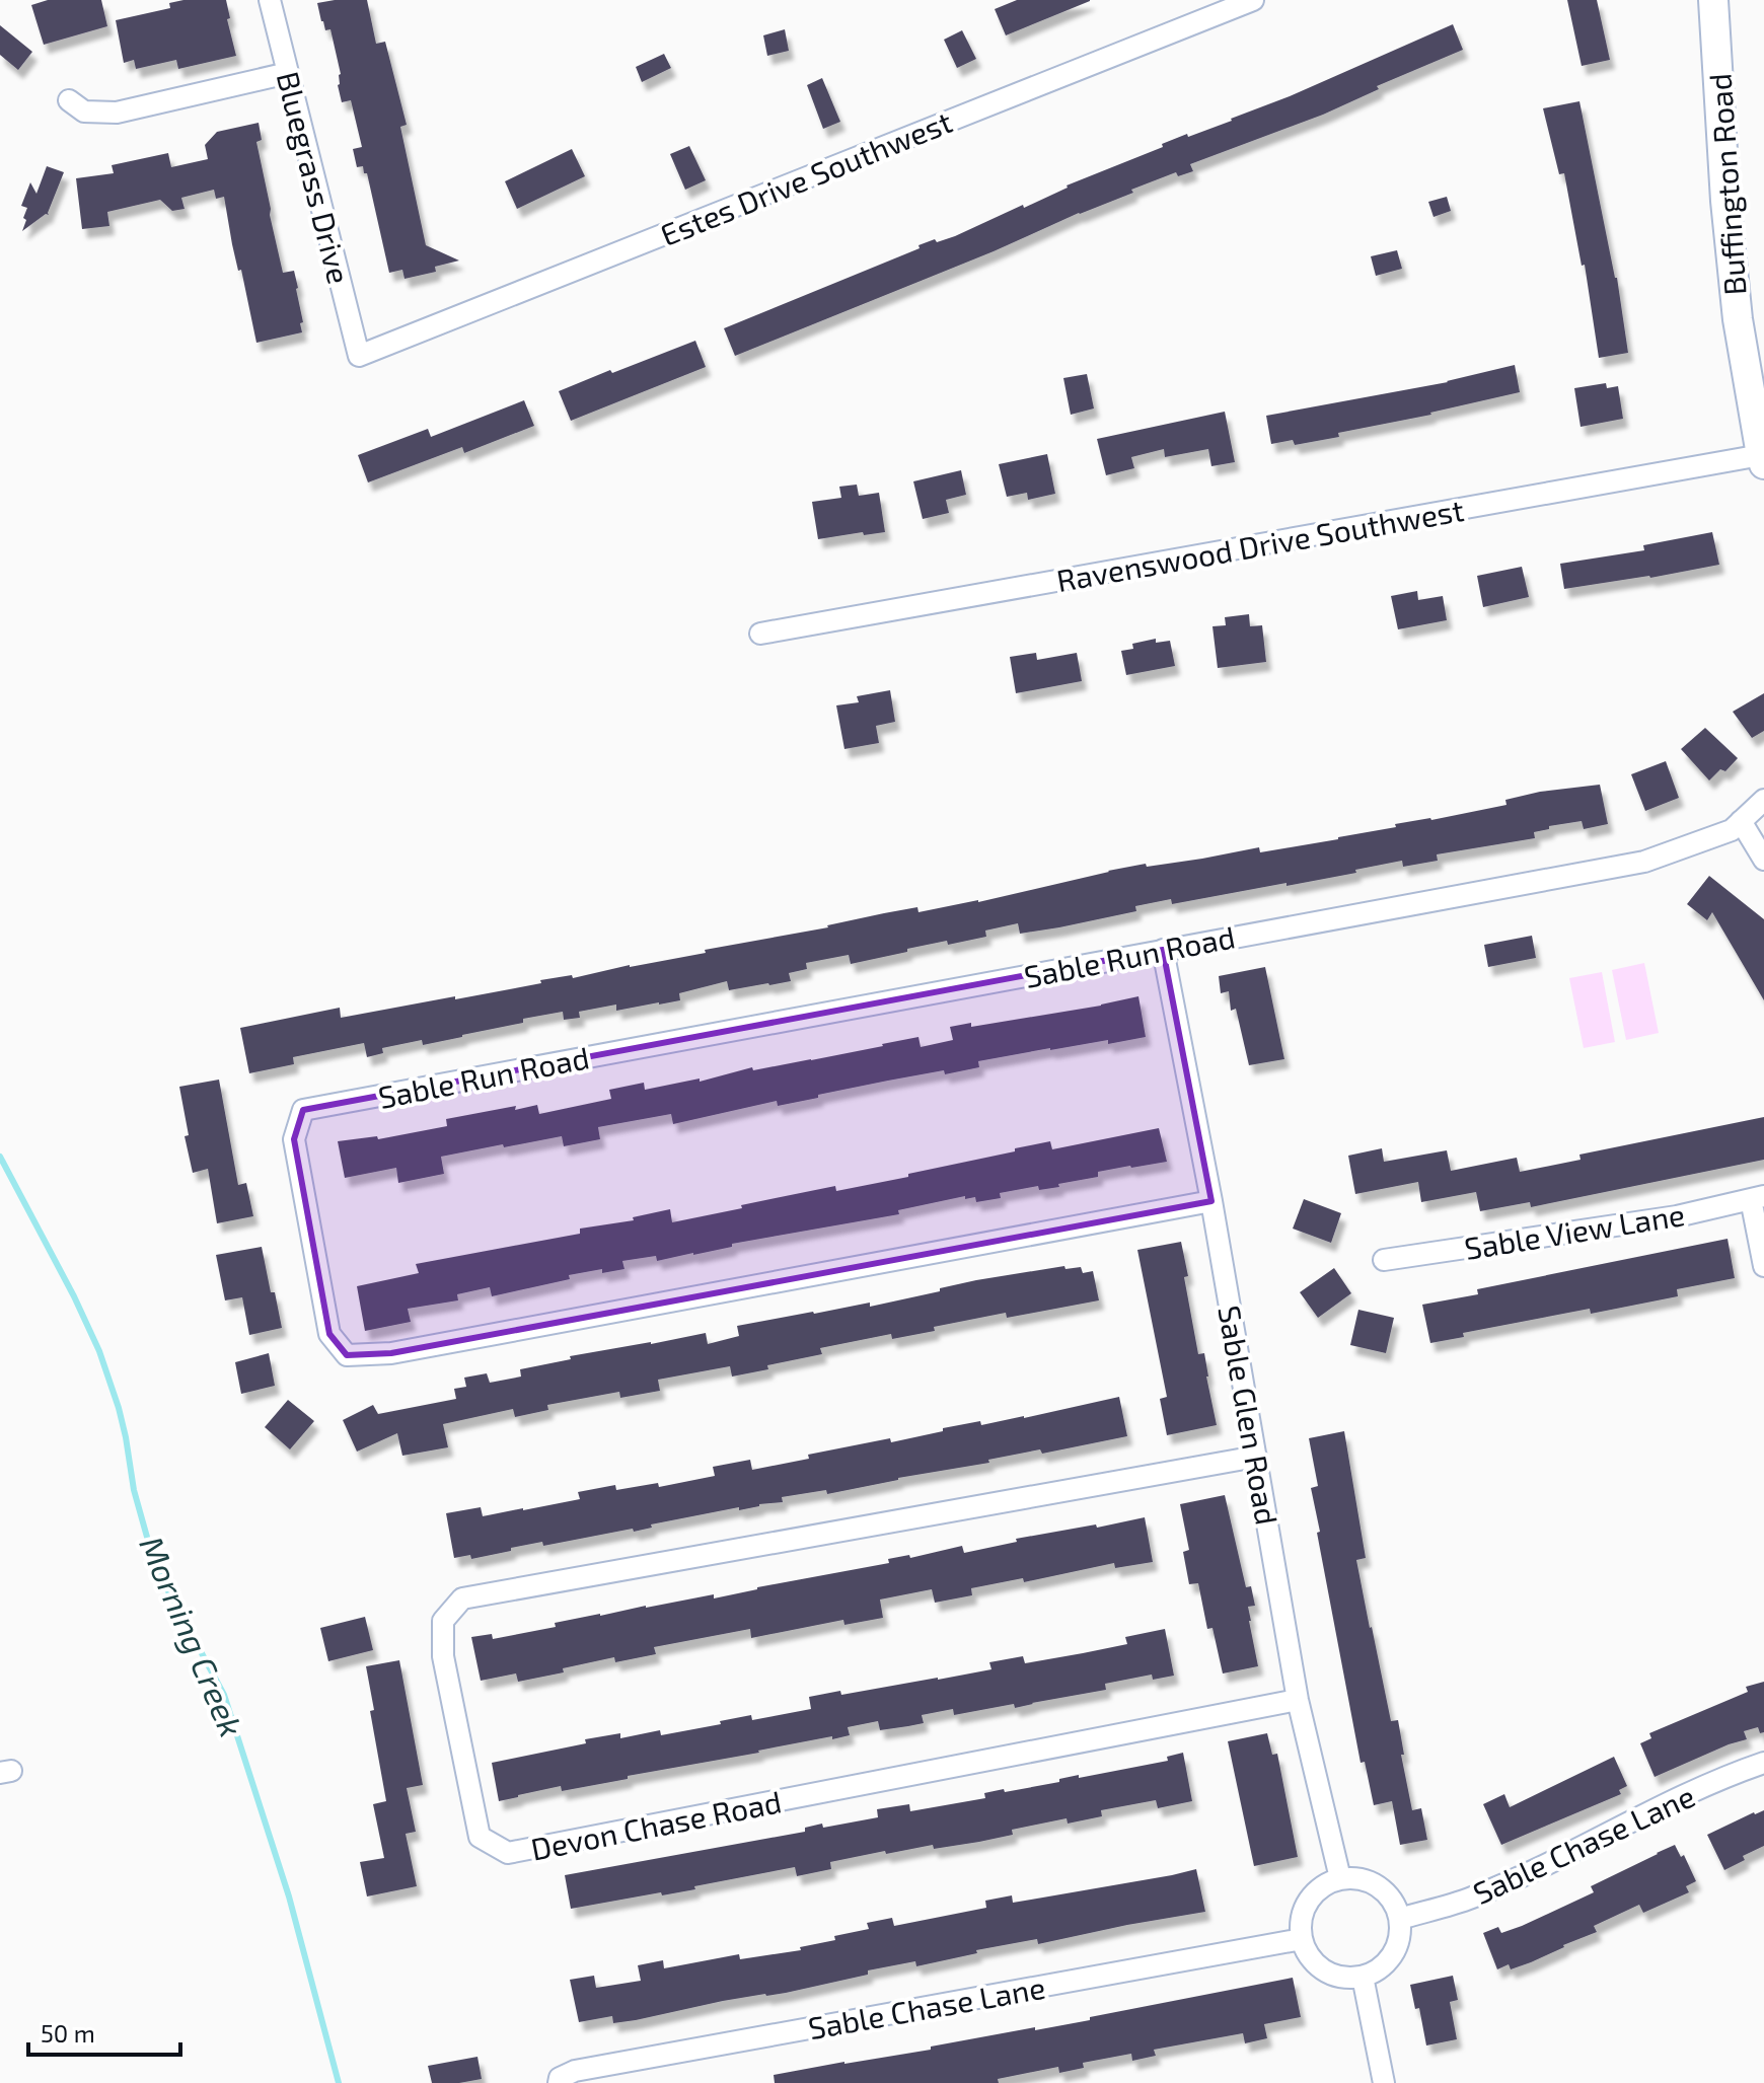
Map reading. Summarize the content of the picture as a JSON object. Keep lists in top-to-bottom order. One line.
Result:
{"streets":{"street":["Bluegrass Drive","Estes Drive Southwest","Buffington Road","Ravenswood Drive Southwest","Sable Run Road","Sable View Lane","Sable Glen Road","Devon Chase Road","Sable Chase Lane"]},"crossings":[["Bluegrass Drive","Estes Drive Southwest"],["Buffington Road","Ravenswood Drive Southwest"],["Sable Run Road","Sable Glen Road"],["Sable Glen Road","Devon Chase Road"],["Sable Glen Road","Sable Chase Lane"]],"water":["Morning Creek"],"scale_bar":"50 m"}
